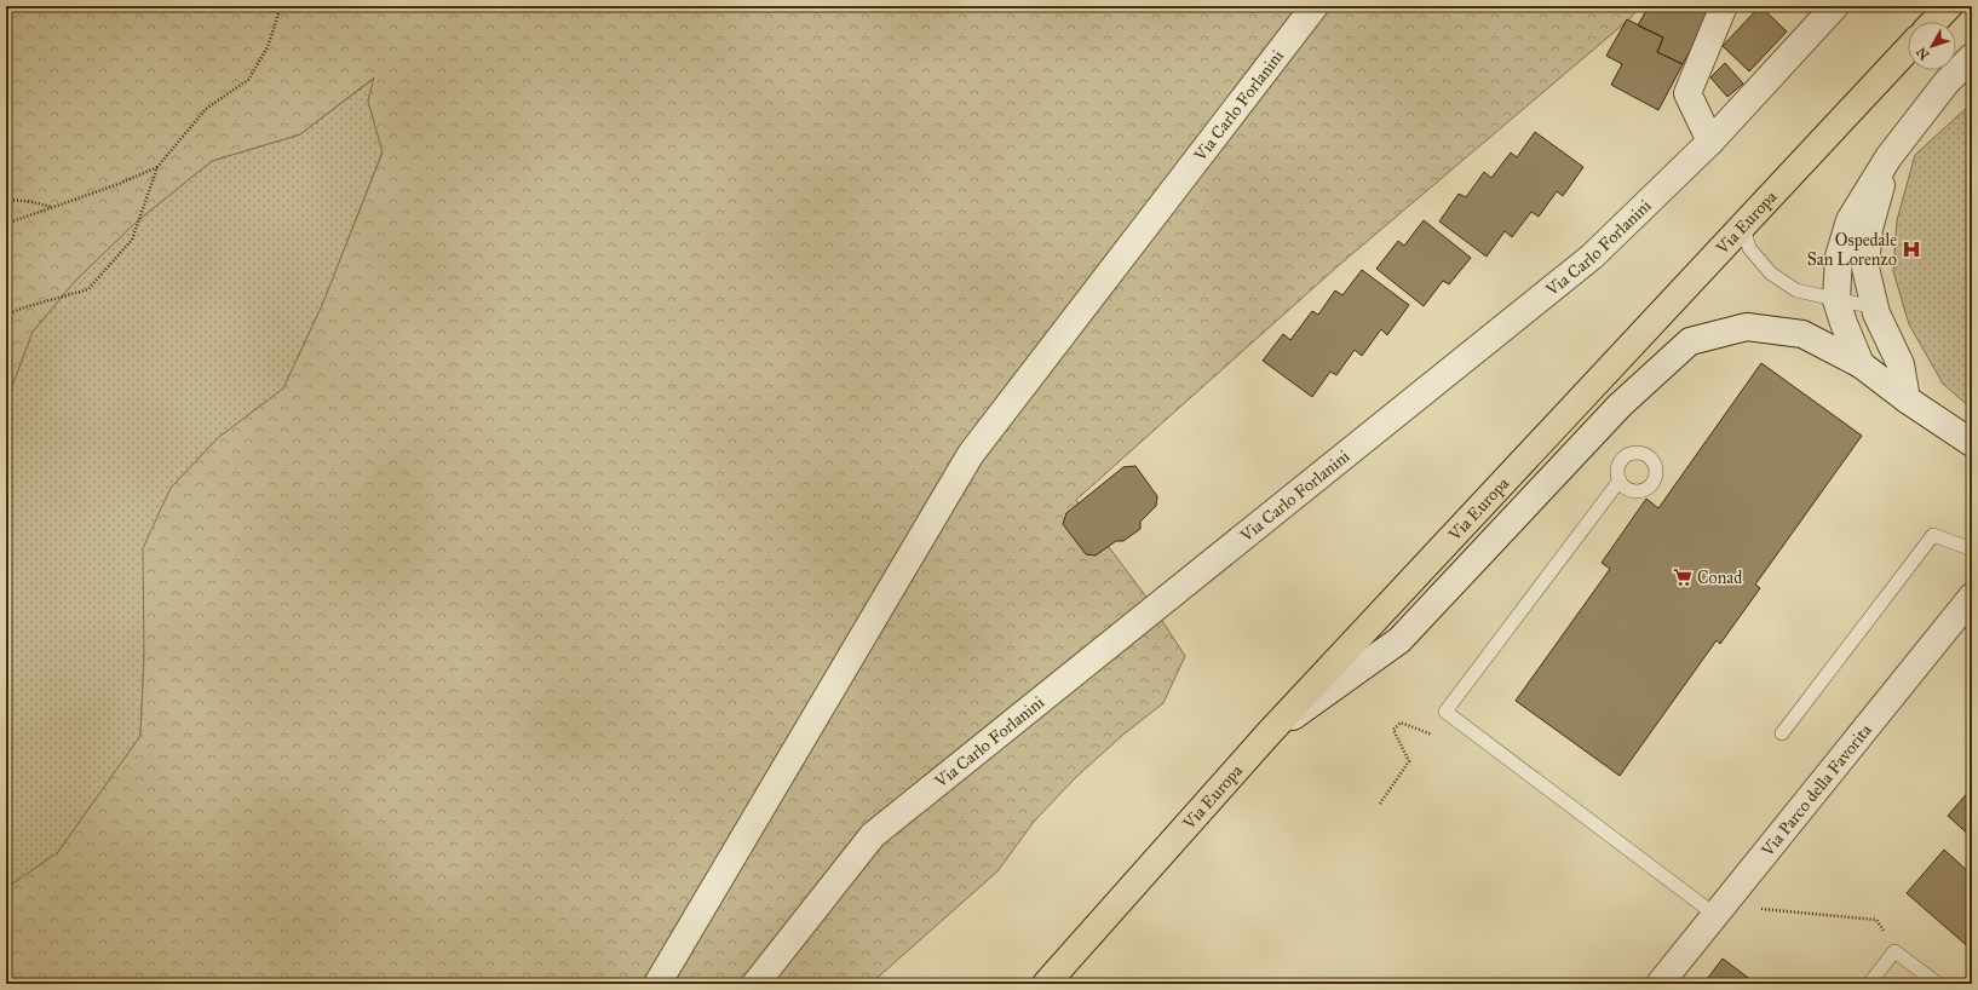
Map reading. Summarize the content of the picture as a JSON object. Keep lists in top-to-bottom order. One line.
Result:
{"streets":{"main road":["Via Europa"],"street":["Via Carlo Forlanini","Via Parco della Favorita"]},"places":{"hospital":["Ospedale San Lorenzo"],"supermarket":["Conad"]},"north":"bottom left"}
